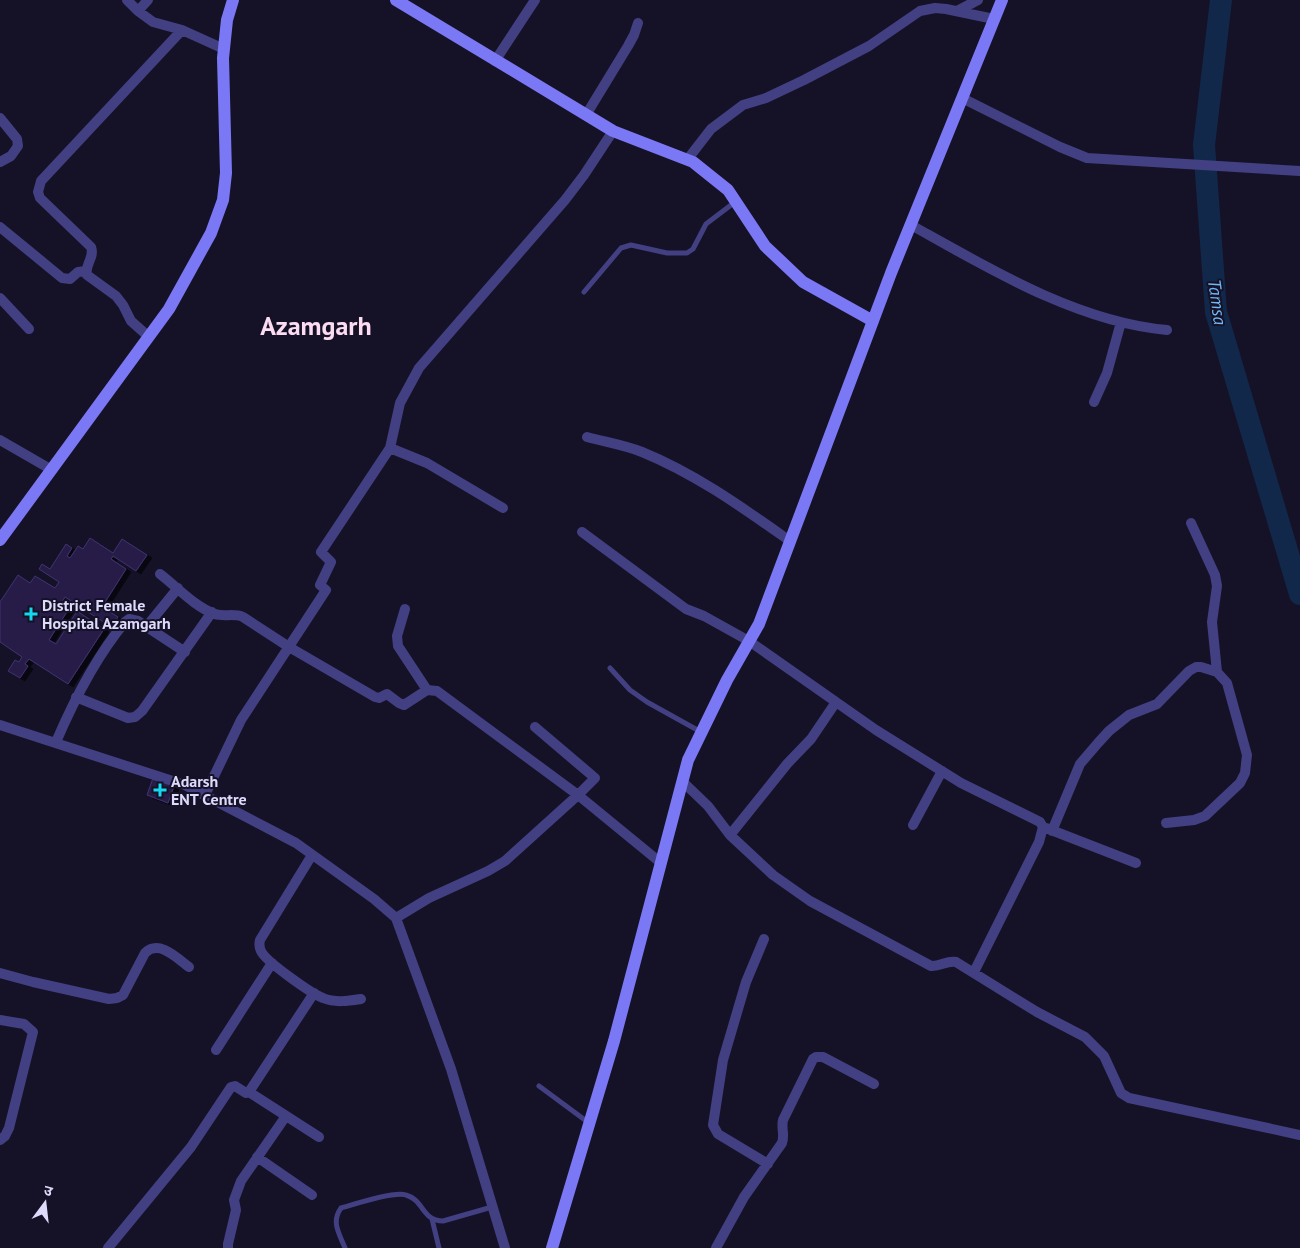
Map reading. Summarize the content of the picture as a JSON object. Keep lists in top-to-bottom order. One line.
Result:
{"districts":["Azamgarh"],"water":["Tamsa"],"places":{"health":["District Female Hospital Azamgarh","Adarsh ENT Centre"]},"north":"top"}
